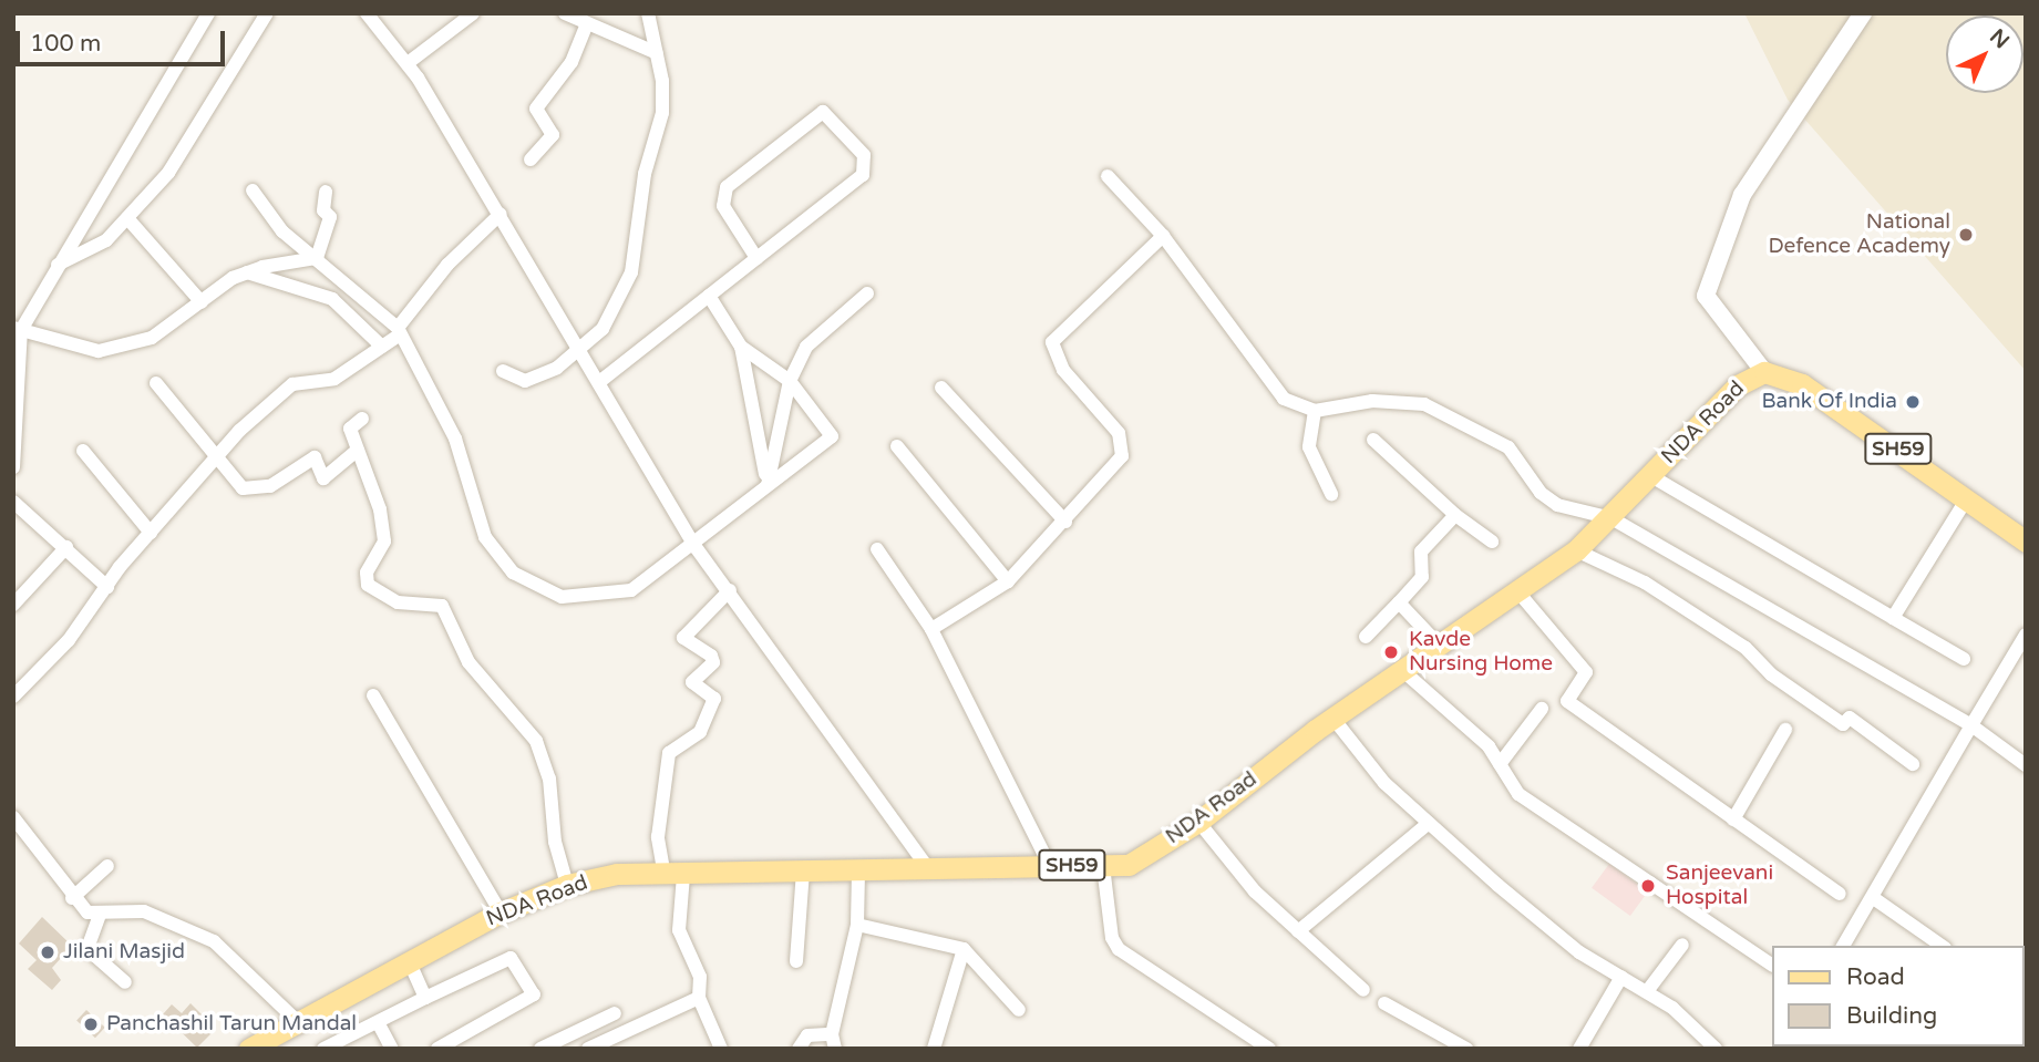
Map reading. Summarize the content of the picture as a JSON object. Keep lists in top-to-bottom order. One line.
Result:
{"streets":{"main road":["NDA Road","SH59"]},"places":["National Defence Academy","Bank Of India","Kavde Nursing Home","Sanjeevani Hospital","Jilani Masjid","Panchashil Tarun Mandal"],"legend":["Road","Building"],"scale_bar":"100 m","north":"top right"}
